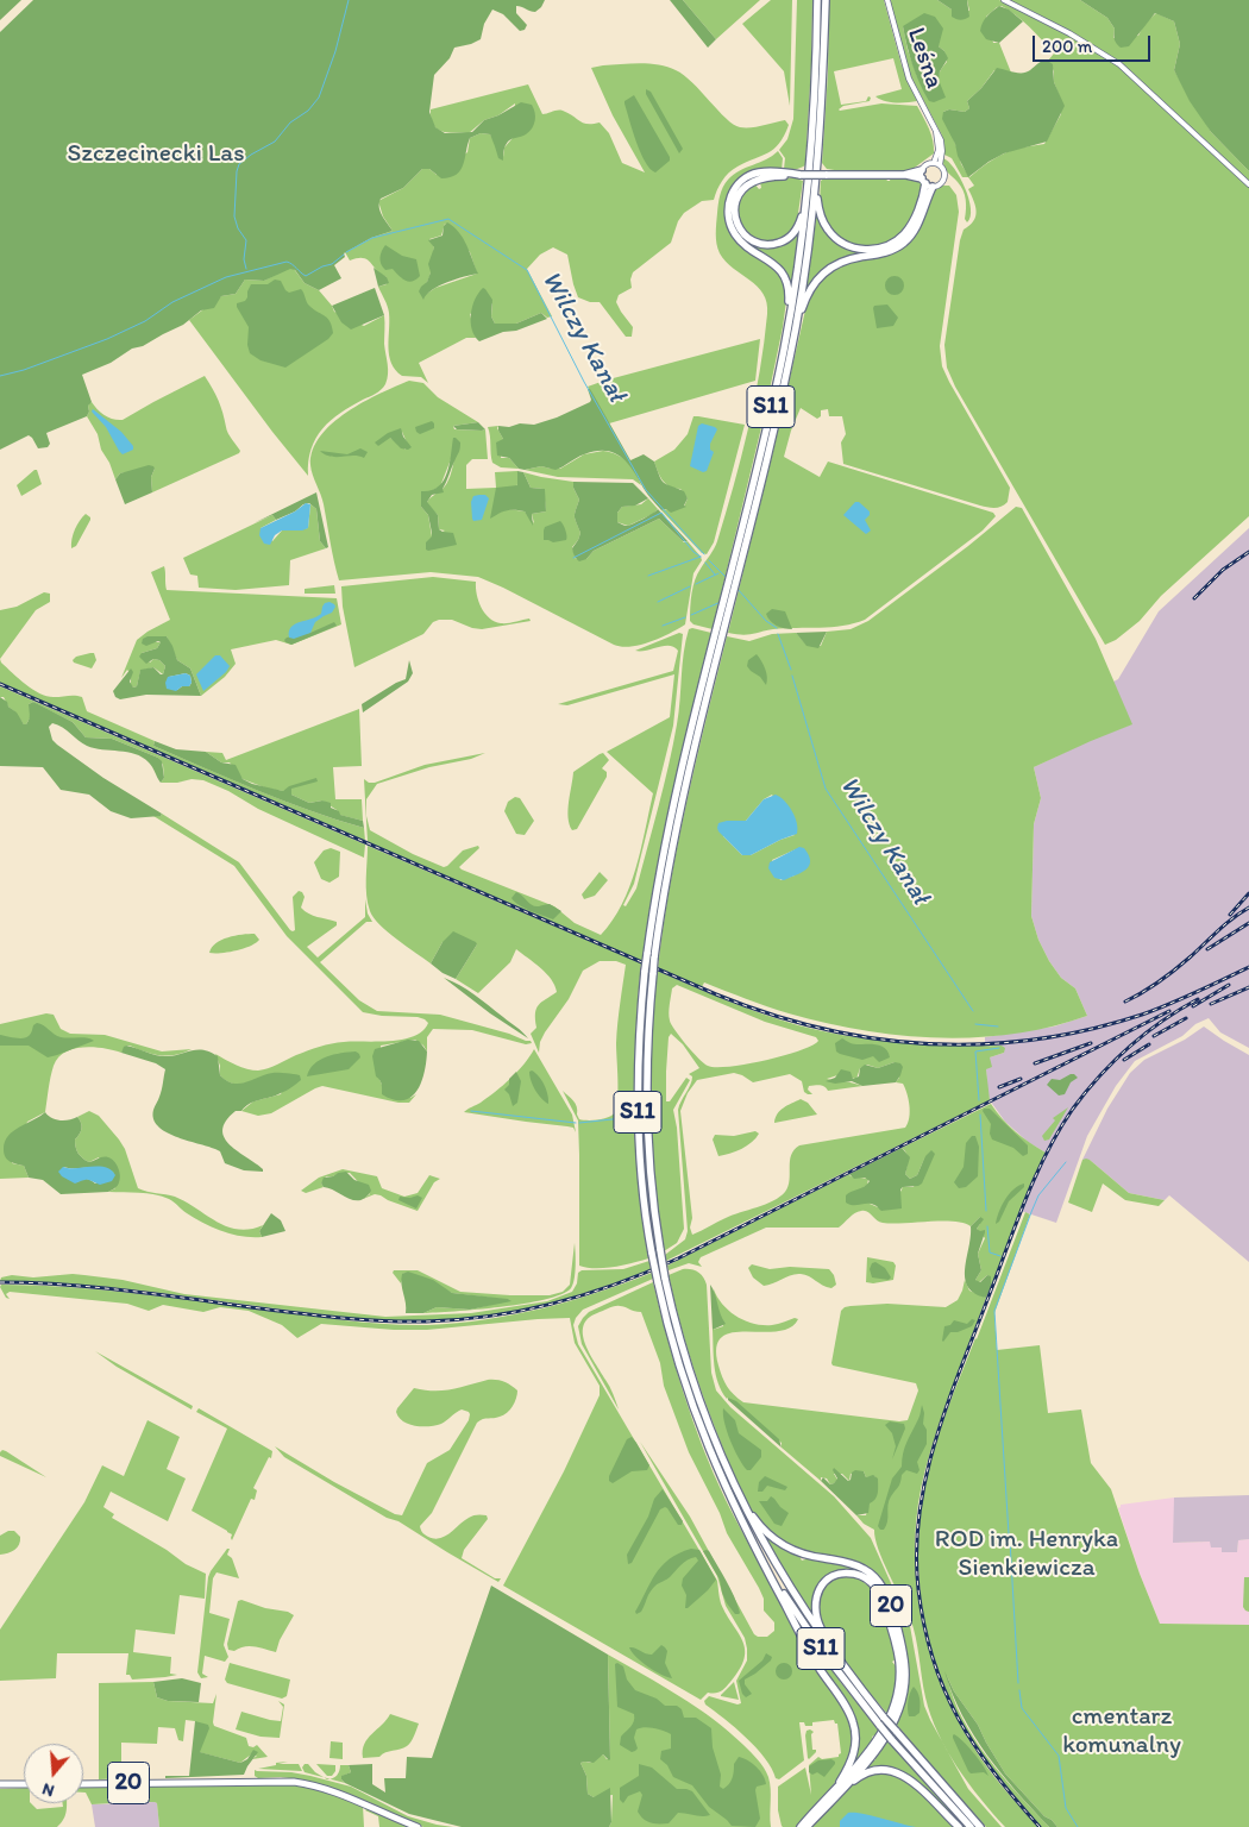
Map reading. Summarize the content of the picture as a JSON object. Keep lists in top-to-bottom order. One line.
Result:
{"streets":{"highway":["S11","20"],"street":["Leśna"]},"crossings":[["S11","20"]],"water":["Wilczy Kanał"],"parks":["Szczecinecki Las","ROD im. Henryka Sienkiewicza","cmentarz komunalny"],"scale_bar":"200 m","north":"bottom"}
